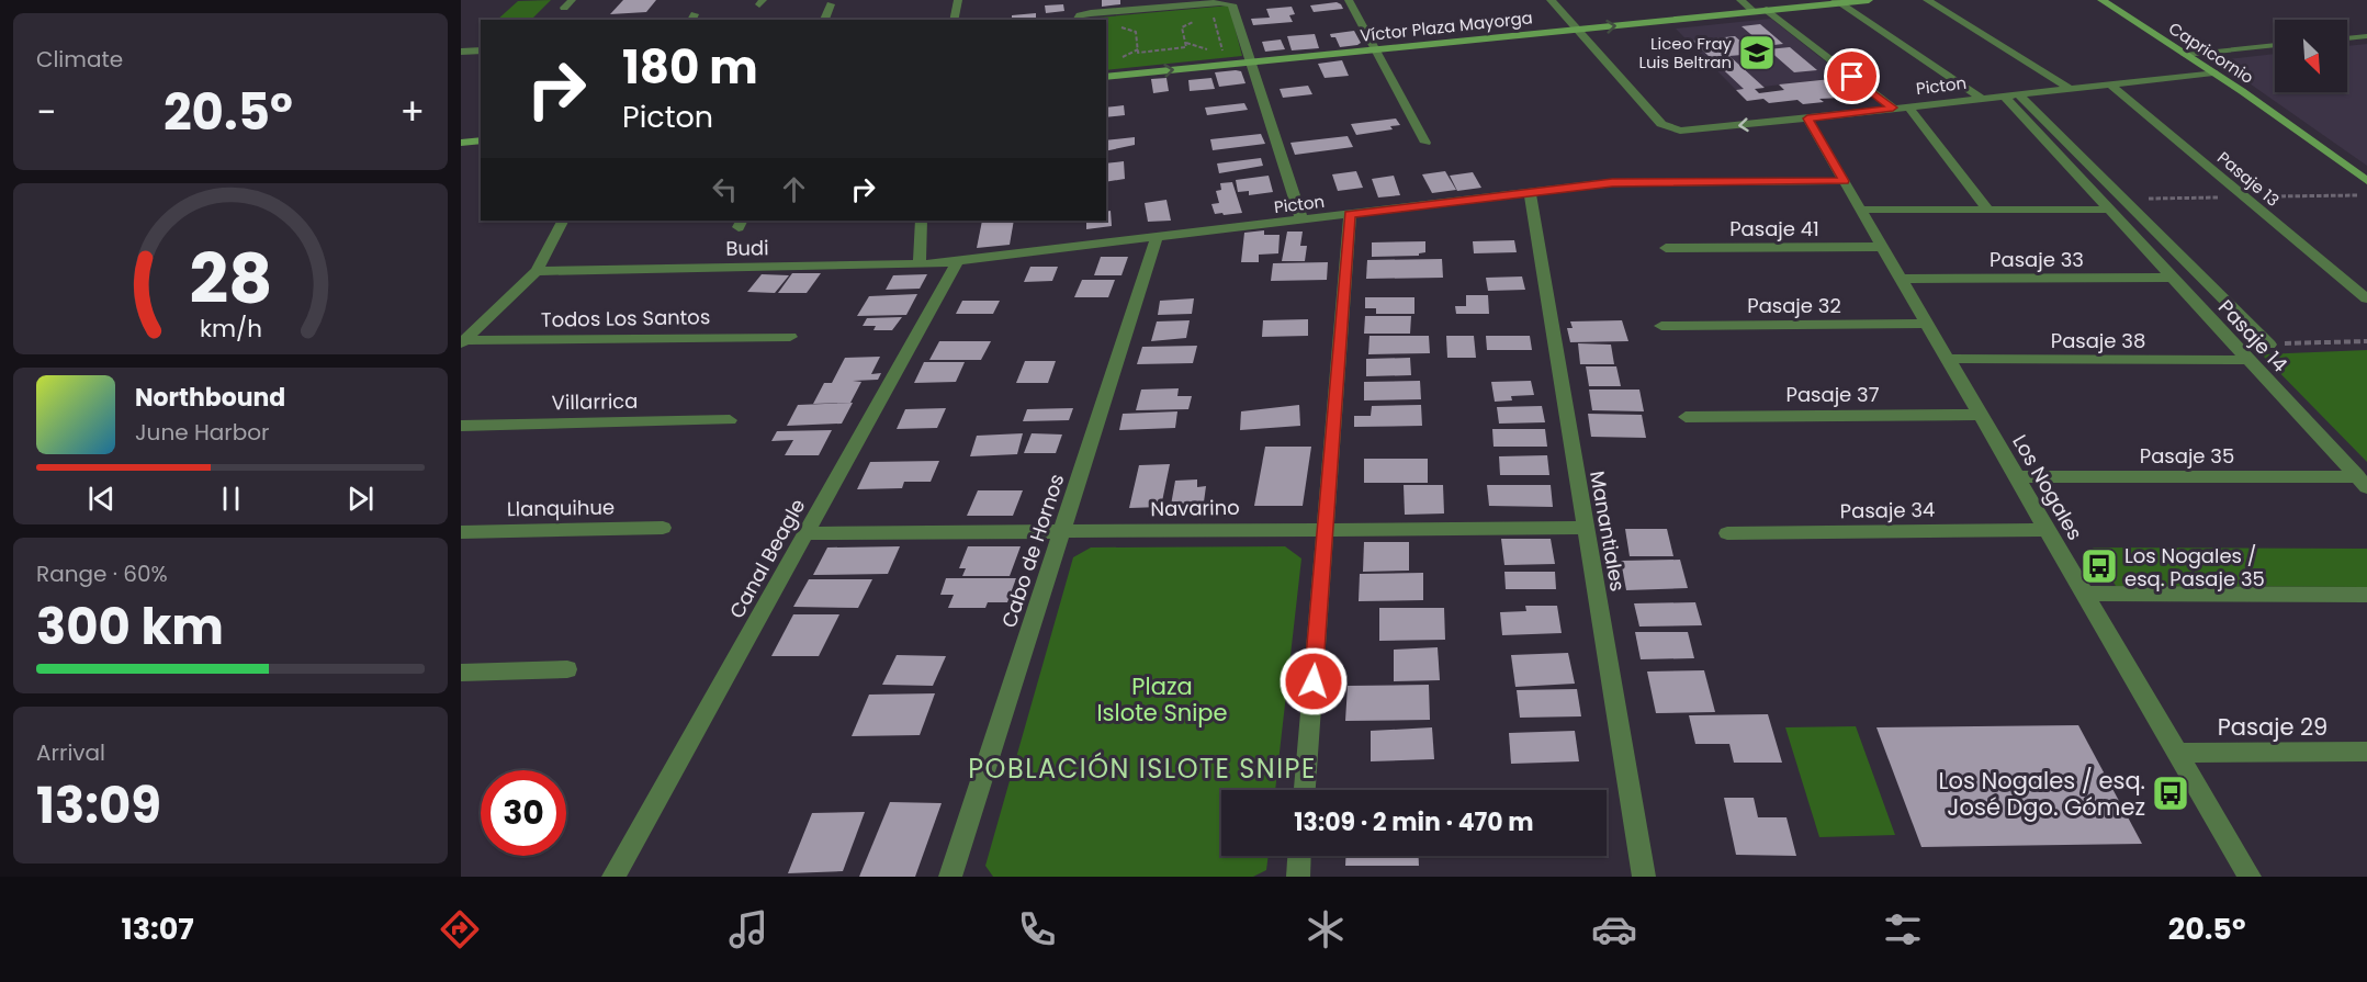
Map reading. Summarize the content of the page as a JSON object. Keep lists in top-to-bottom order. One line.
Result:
{"streets":{"street":["Víctor Plaza Mayorga","Capricornio","Picton","Pasaje 13","Pasaje 41","Budi","Pasaje 33","Pasaje 32","Todos Los Santos","Pasaje 14","Pasaje 38","Pasaje 37","Villarrica","Pasaje 35","Los Nogales","Llanquihue","Navarino","Pasaje 34","Manantiales","Cabo de Hornos","Canal Beagle","Pasaje 29"]},"crossings":[["Víctor Plaza Mayorga","Picton"],["Capricornio","Picton"],["Picton","Pasaje 13"],["Picton","Budi"],["Picton","Pasaje 14"],["Picton","Los Nogales"],["Picton","Manantiales"],["Picton","Cabo de Hornos"],["Picton","Canal Beagle"],["Pasaje 41","Los Nogales"],["Budi","Canal Beagle"],["Pasaje 33","Pasaje 14"],["Pasaje 33","Los Nogales"],["Pasaje 32","Los Nogales"],["Pasaje 14","Pasaje 38"],["Pasaje 14","Pasaje 35"],["Pasaje 38","Los Nogales"],["Pasaje 37","Los Nogales"],["Pasaje 35","Los Nogales"],["Los Nogales","Pasaje 34"],["Los Nogales","Pasaje 29"],["Navarino","Manantiales"],["Navarino","Cabo de Hornos"],["Navarino","Canal Beagle"]],"one_way":["Víctor Plaza Mayorga"],"districts":["POBLACIÓN ISLOTE SNIPE"],"parks":["Plaza Islote Snipe"],"places":{"school or university":["Liceo Fray Luis Beltran"],"bus stop":["Los Nogales / esq. Pasaje 35","Los Nogales / esq. José Dgo. Gómez"]},"north":"bottom right","page":{"tile":["Climate",["Range · 60%","300 km"],["Arrival","13:09"]],"turn":["180 m","Picton"],"heat":["−","20.5°","+"],"song":["Northbound","June Harbor"],"limit":"30","trip":"13:09 · 2 min · 470 m","tabs":["13:07","20.5°"],"gauge":["28","km/h"]}}
